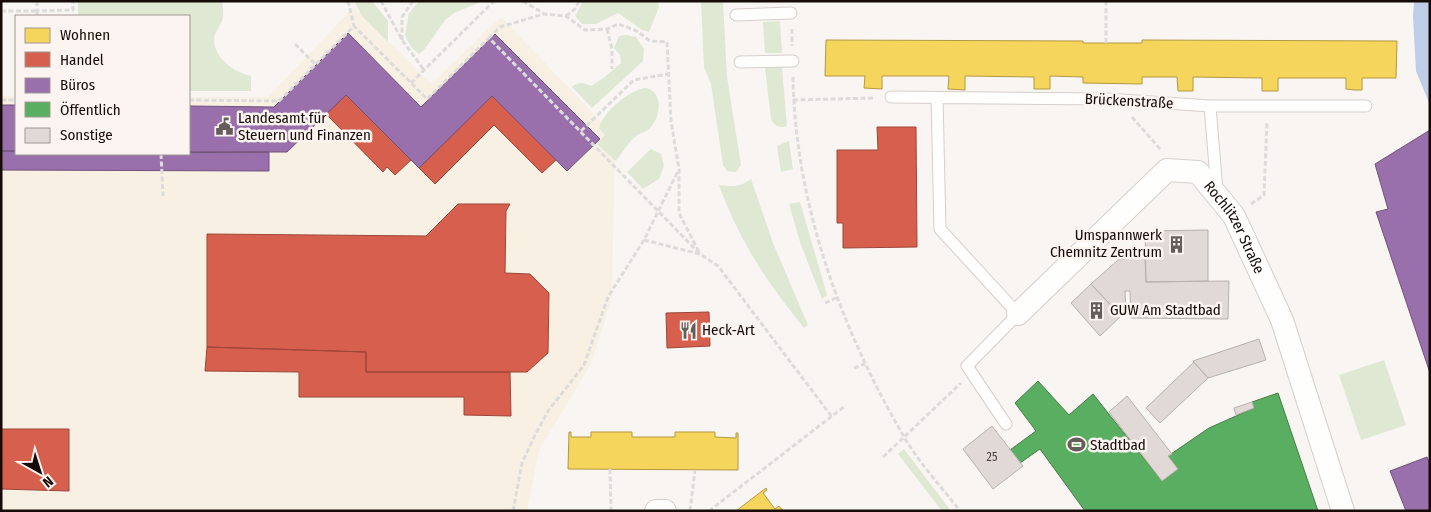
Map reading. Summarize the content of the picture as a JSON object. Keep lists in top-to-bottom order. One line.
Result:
{"streets":{"street":["Rochlitzer Straße"],"lane":["Brückenstraße"]},"places":{"public building":["Landesamt für Steuern und Finanzen"],"building":["Umspannwerk Chemnitz Zentrum","GUW Am Stadtbad"],"restaurant":["Heck-Art"],"sports":["Stadtbad"]},"house_numbers":["25"],"legend":["Wohnen","Handel","Büros","Öffentlich","Sonstige"],"north":"bottom right"}
